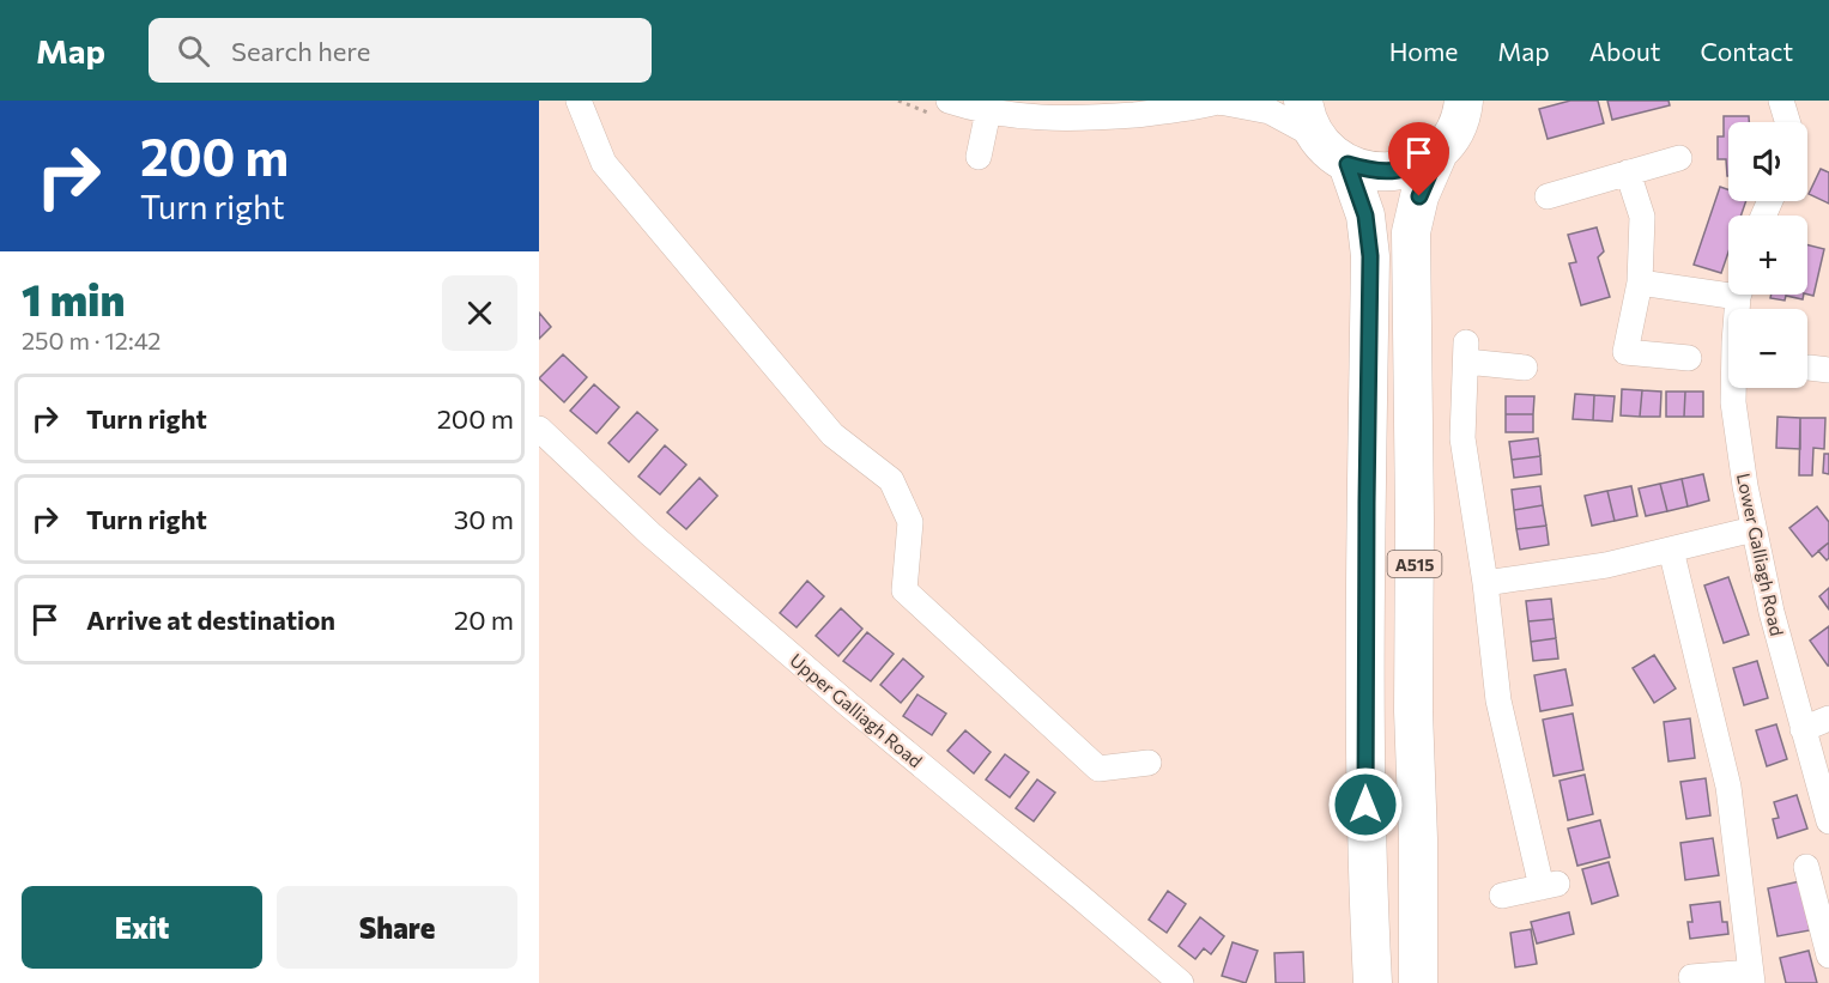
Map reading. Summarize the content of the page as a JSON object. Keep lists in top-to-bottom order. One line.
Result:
{"streets":{"highway":["A515"],"street":["Lower Galliagh Road","Upper Galliagh Road"]},"page":{"header":"Map","search":"Search here","nav":["Home","Map","About","Contact"],"turn":["200 m","Turn right"],"map_buttons":["+","−"],"heading":["1 min","250 m · 12:42"],"list":[{"name":"Turn right","value":"200 m"},{"name":"Turn right","value":"30 m"},{"name":"Arrive at destination","value":"20 m"}],"buttons":["Exit","Share"]}}
